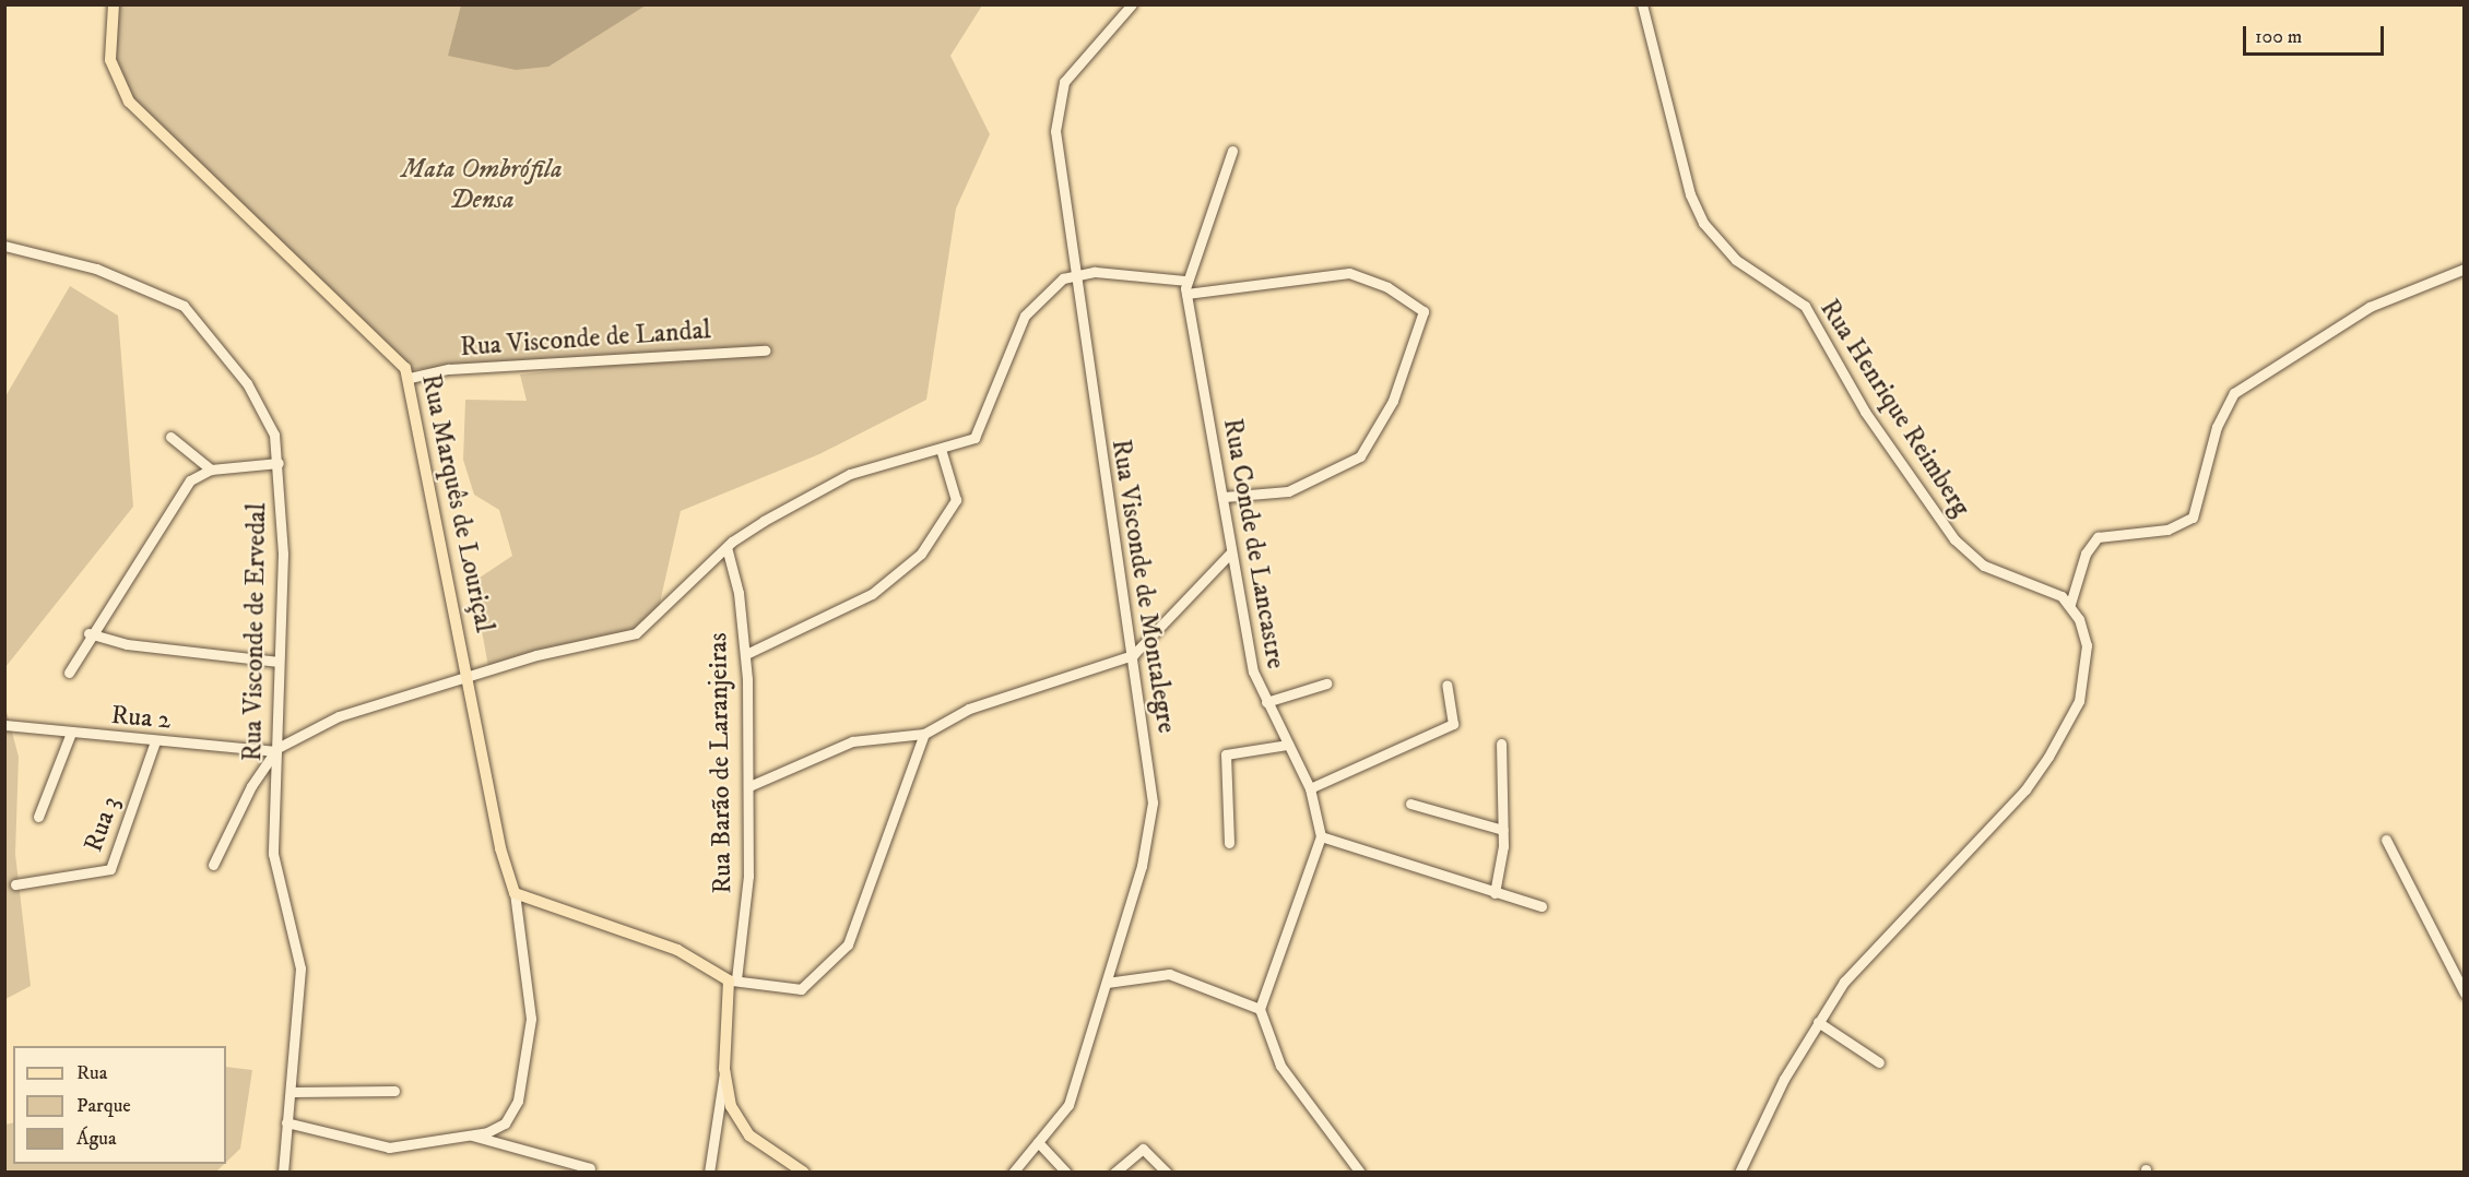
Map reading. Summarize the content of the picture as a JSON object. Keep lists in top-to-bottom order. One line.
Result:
{"streets":{"main road":["Rua Marquês de Louriçal","Rua Barão de Laranjeiras"],"street":["Rua Visconde de Landal","Rua Henrique Reimberg","Rua Conde de Lancastre","Rua Visconde de Montalegre","Rua Visconde de Ervedal","Rua 2","Rua 3"]},"crossings":[["Rua Visconde de Landal","Rua Marquês de Louriçal"],["Rua Visconde de Ervedal","Rua 2"],["Rua 2","Rua 3"]],"parks":["Mata Ombrófila Densa"],"legend":["Rua","Parque","Água"],"scale_bar":"100 m"}
